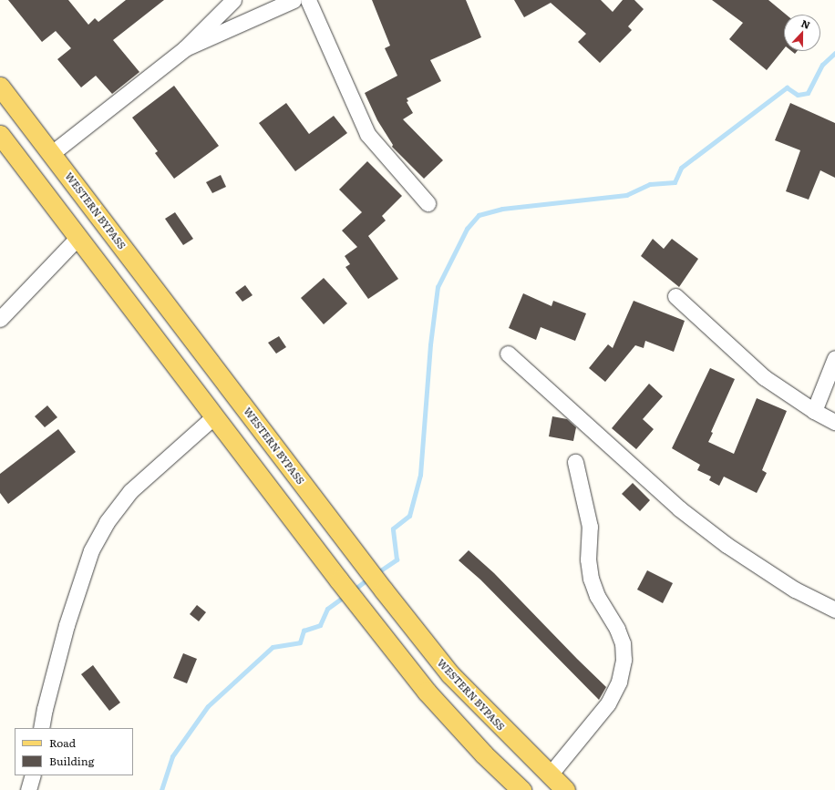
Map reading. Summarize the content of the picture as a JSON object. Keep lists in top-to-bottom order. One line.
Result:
{"streets":{"main road":["WESTERN BYPASS"]},"legend":["Road","Building"],"north":"top"}
